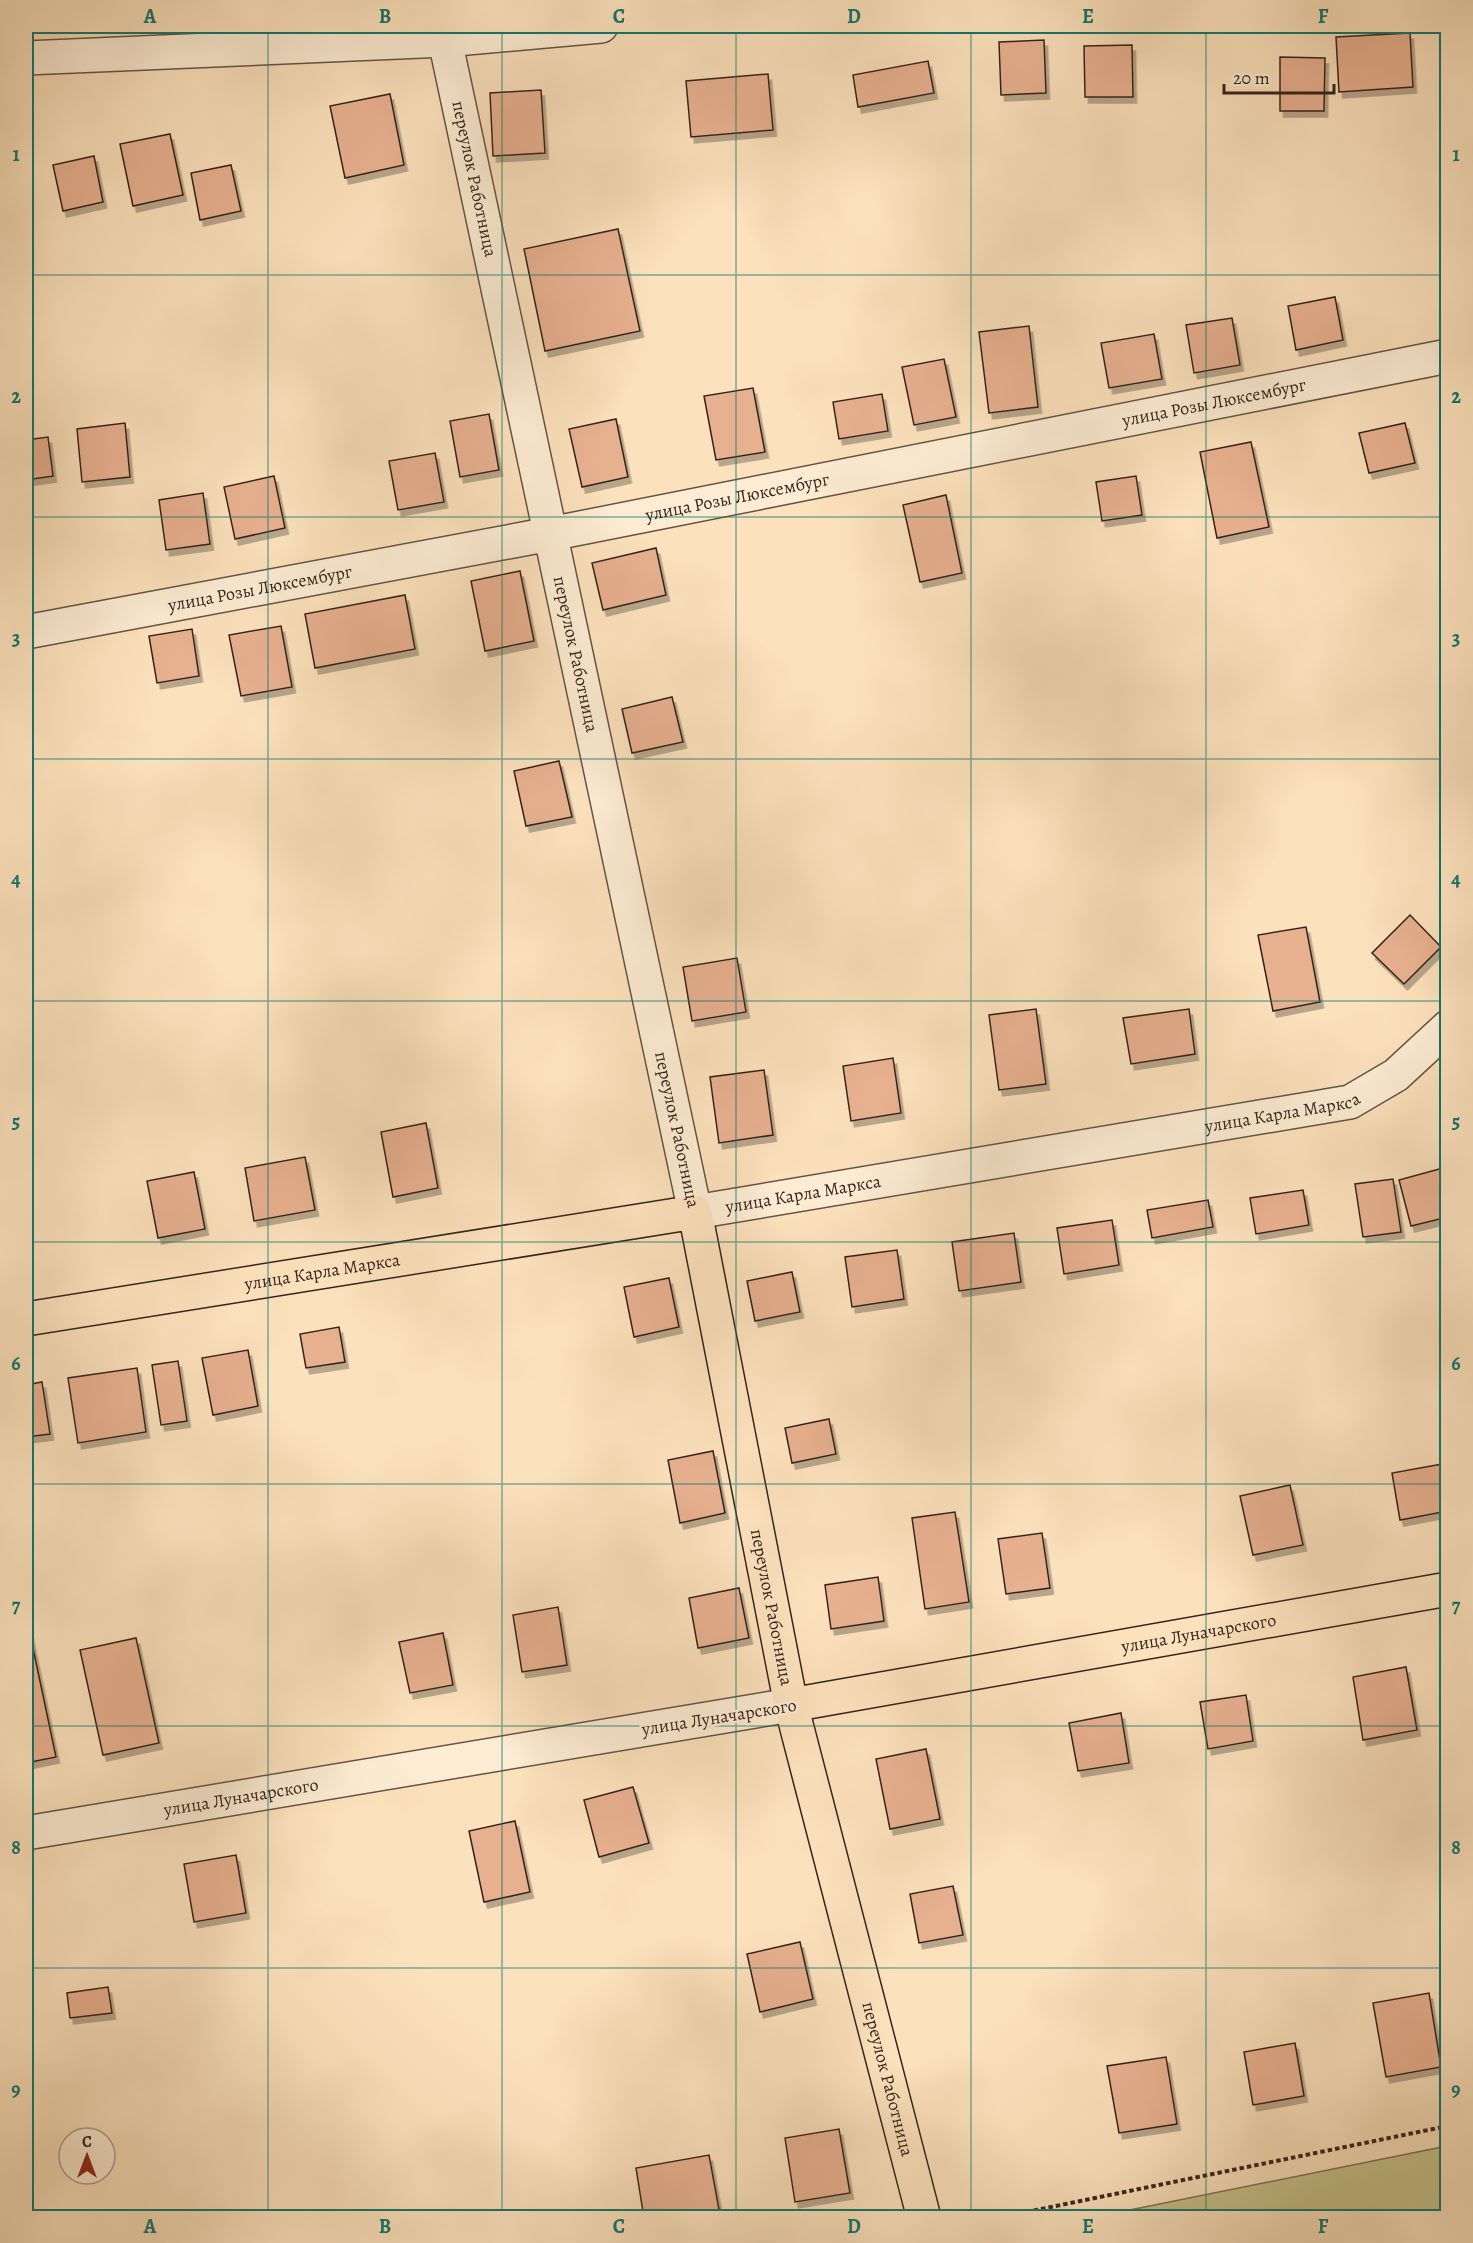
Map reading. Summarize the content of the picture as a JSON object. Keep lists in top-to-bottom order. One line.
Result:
{"streets":{"main road":["переулок Работница","улица Карла Маркса","улица Луначарского"],"street":["улица Розы Люксембург"]},"crossings":[["переулок Работница","улица Розы Люксембург"],["переулок Работница","улица Карла Маркса"],["переулок Работница","улица Луначарского"]],"scale_bar":"20 m","north":"top","grid":{"columns":["A","B","C","D","E","F"],"rows":["1","2","3","4","5","6","7","8","9"]}}
